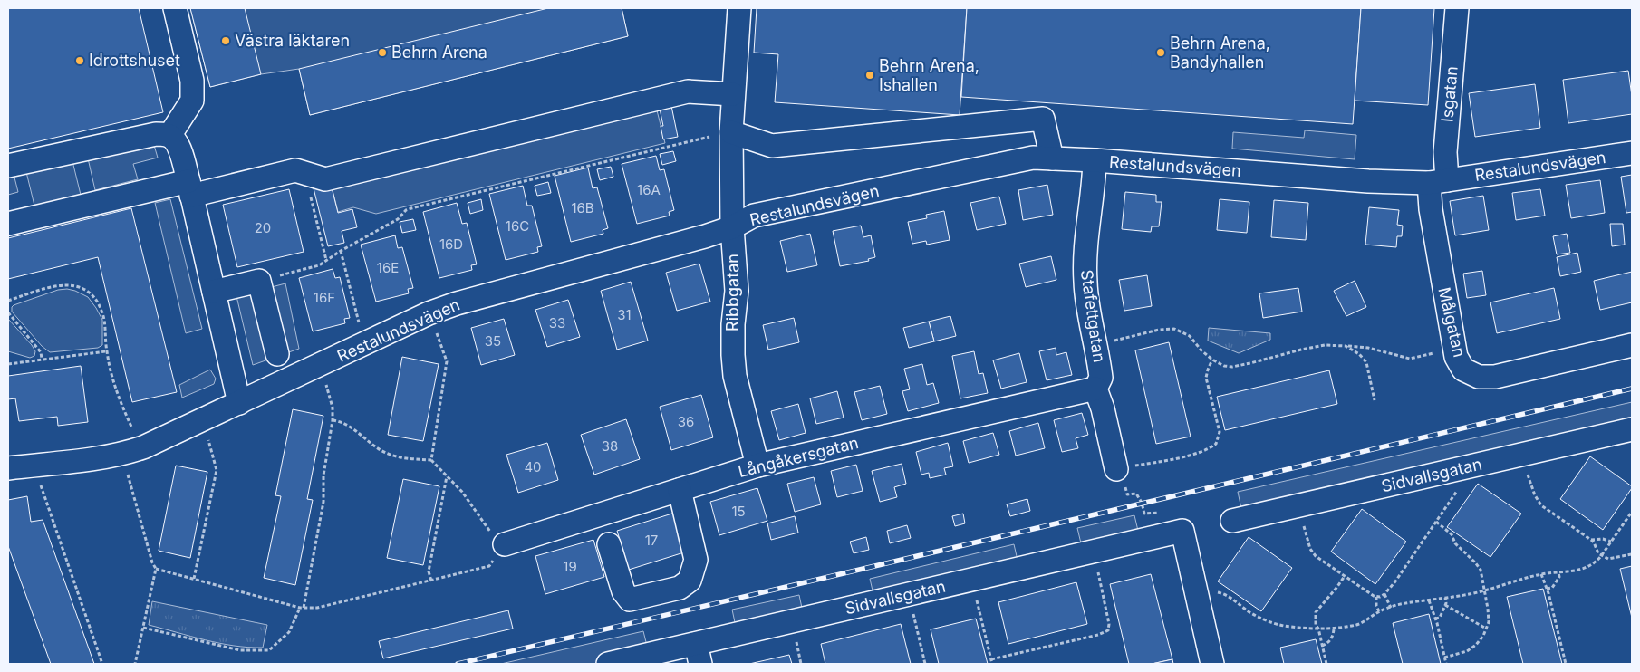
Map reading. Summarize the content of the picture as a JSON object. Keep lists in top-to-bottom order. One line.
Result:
{"streets":{"street":["Isgatan","Restalundsvägen","Ribbgatan","Stafettgatan","Målgatan","Långåkersgatan","Sidvallsgatan"]},"crossings":[["Isgatan","Restalundsvägen"],["Isgatan","Målgatan"],["Restalundsvägen","Ribbgatan"],["Restalundsvägen","Stafettgatan"],["Restalundsvägen","Målgatan"],["Ribbgatan","Långåkersgatan"],["Stafettgatan","Långåkersgatan"]],"places":["Västra läktaren","Behrn Arena","Behrn Arena, Bandyhallen","Idrottshuset","Behrn Arena, Ishallen"],"house_numbers":["16A","16B","16C","20","16D","16E","16F","31","33","35","36","38","40","15","17","19"]}
